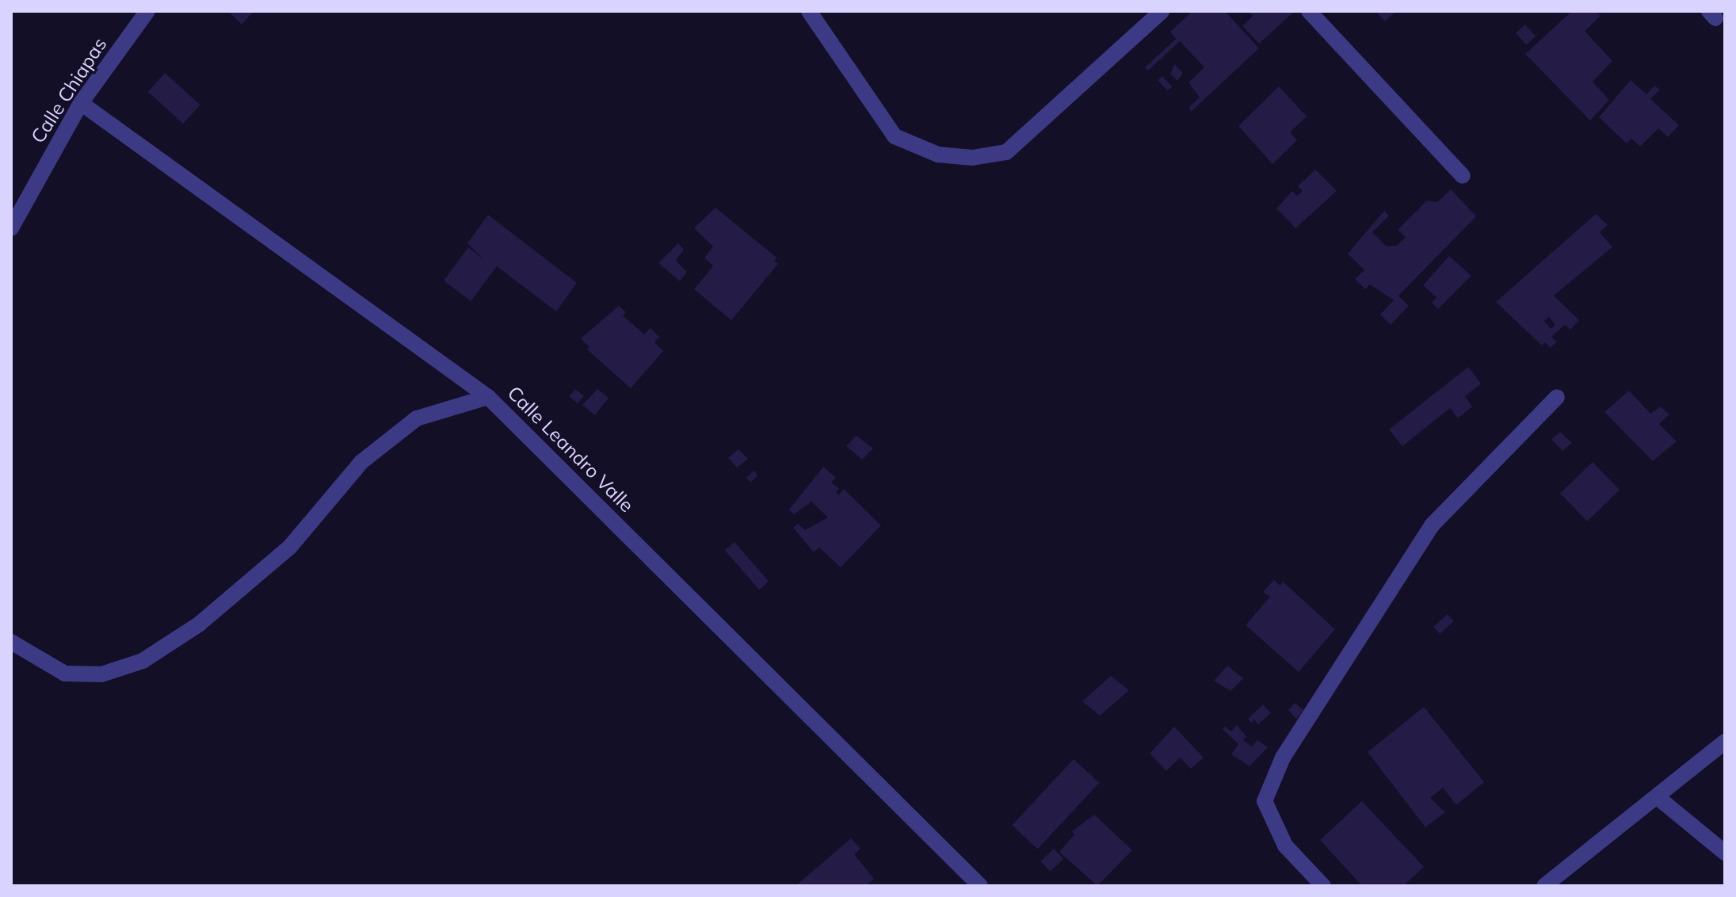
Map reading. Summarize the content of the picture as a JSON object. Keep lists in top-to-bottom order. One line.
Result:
{"streets":{"street":["Calle Chiapas","Calle Leandro Valle"]},"crossings":[["Calle Chiapas","Calle Leandro Valle"]]}
